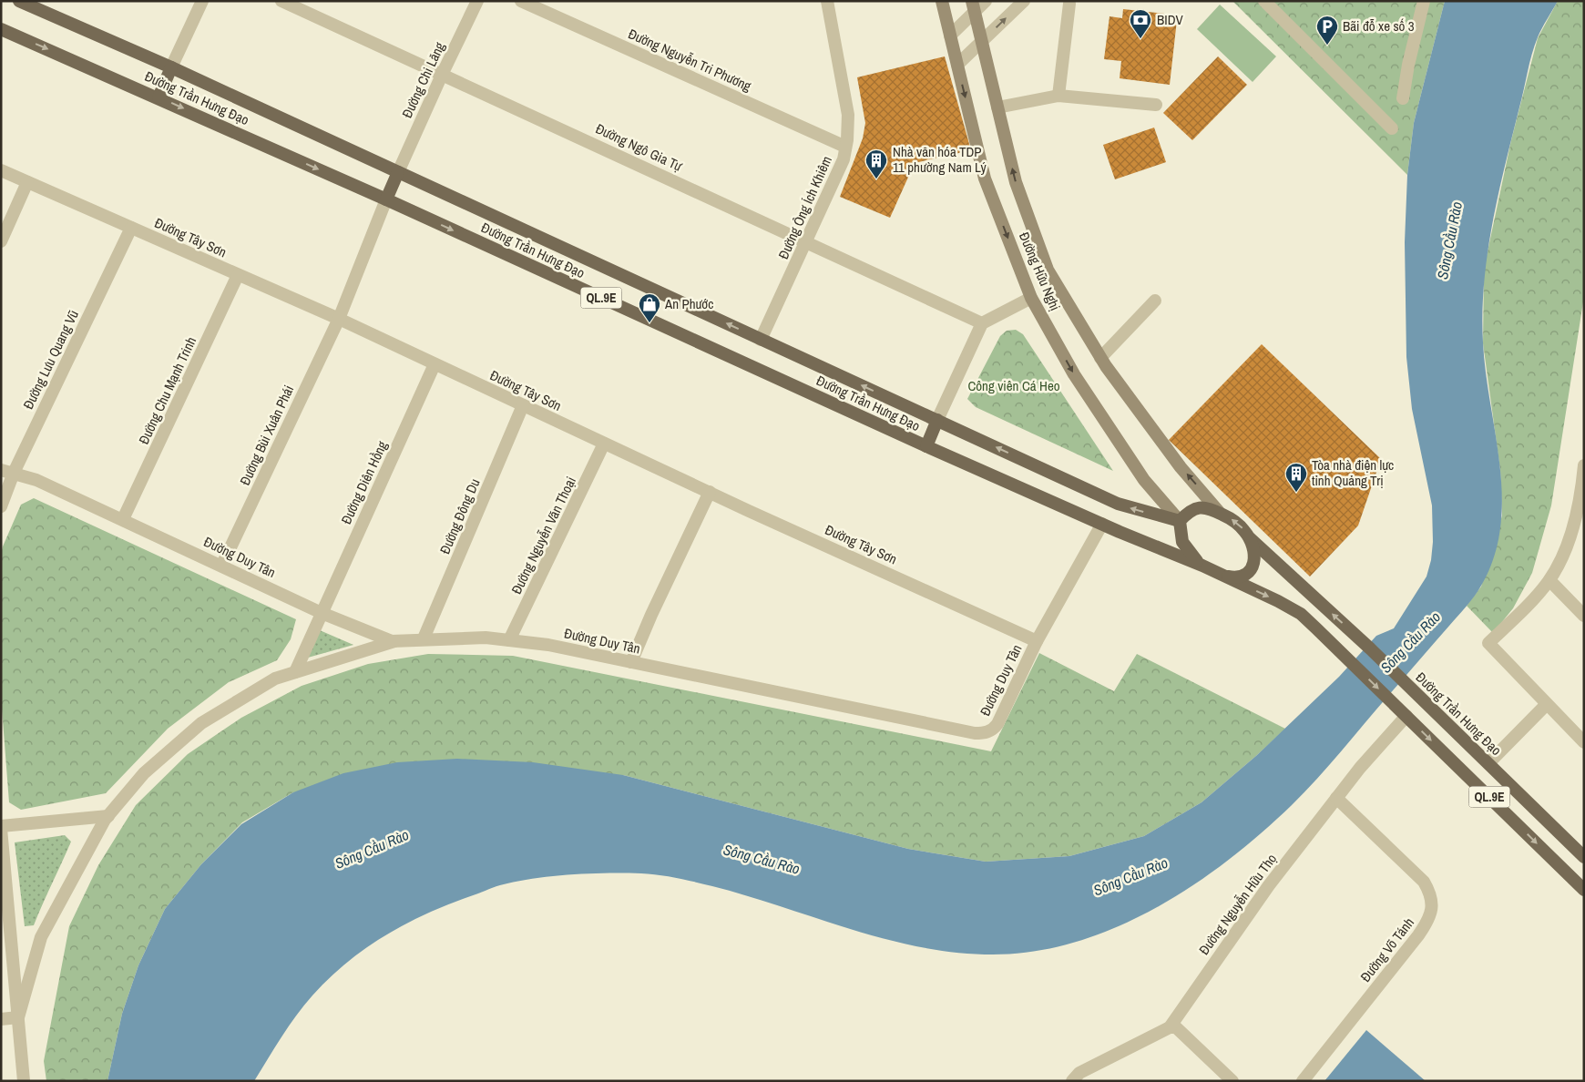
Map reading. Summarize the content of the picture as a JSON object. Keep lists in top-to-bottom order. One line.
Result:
{"streets":{"main road":["Đường Trần Hưng Đạo","Đường Hữu Nghị","QL.9E"],"street":["Đường Nguyễn Tri Phương","Đường Chi Lăng","Đường Ngô Gia Tự","Đường Ông Ích Khiêm","Đường Tây Sơn","Đường Lưu Quang Vũ","Đường Chu Mạnh Trinh","Đường Bùi Xuân Phái","Đường Diên Hồng","Đường Đông Du","Đường Nguyễn Văn Thoại","Đường Duy Tân","Đường Nguyễn Hữu Thọ","Đường Võ Tánh"]},"crossings":[["Đường Nguyễn Tri Phương","Đường Ông Ích Khiêm"],["Đường Chi Lăng","Đường Trần Hưng Đạo"],["Đường Chi Lăng","Đường Ngô Gia Tự"],["Đường Trần Hưng Đạo","Đường Ông Ích Khiêm"],["Đường Trần Hưng Đạo","Đường Hữu Nghị"],["Đường Trần Hưng Đạo","QL.9E"],["Đường Trần Hưng Đạo","Đường Bùi Xuân Phái"],["Đường Trần Hưng Đạo","Đường Duy Tân"],["Đường Trần Hưng Đạo","Đường Nguyễn Hữu Thọ"],["Đường Ngô Gia Tự","Đường Ông Ích Khiêm"],["Đường Tây Sơn","Đường Lưu Quang Vũ"],["Đường Tây Sơn","Đường Chu Mạnh Trinh"],["Đường Tây Sơn","Đường Bùi Xuân Phái"],["Đường Tây Sơn","Đường Diên Hồng"],["Đường Tây Sơn","Đường Đông Du"],["Đường Tây Sơn","Đường Nguyễn Văn Thoại"],["Đường Tây Sơn","Đường Duy Tân"],["QL.9E","Đường Nguyễn Hữu Thọ"],["Đường Lưu Quang Vũ","Đường Duy Tân"],["Đường Chu Mạnh Trinh","Đường Duy Tân"],["Đường Bùi Xuân Phái","Đường Duy Tân"],["Đường Diên Hồng","Đường Duy Tân"],["Đường Đông Du","Đường Duy Tân"],["Đường Nguyễn Văn Thoại","Đường Duy Tân"],["Đường Nguyễn Hữu Thọ","Đường Võ Tánh"]],"water":["Sông Cầu Rào"],"parks":["Công viên Cá Heo"],"places":{"bank":["BIDV"],"parking":["Bãi đỗ xe số 3"],"building":["Nhà văn hóa TDP 11 phường Nam Lý","Tòa nhà điện lực tỉnh Quảng Trị"],"shop":["An Phước"]}}
